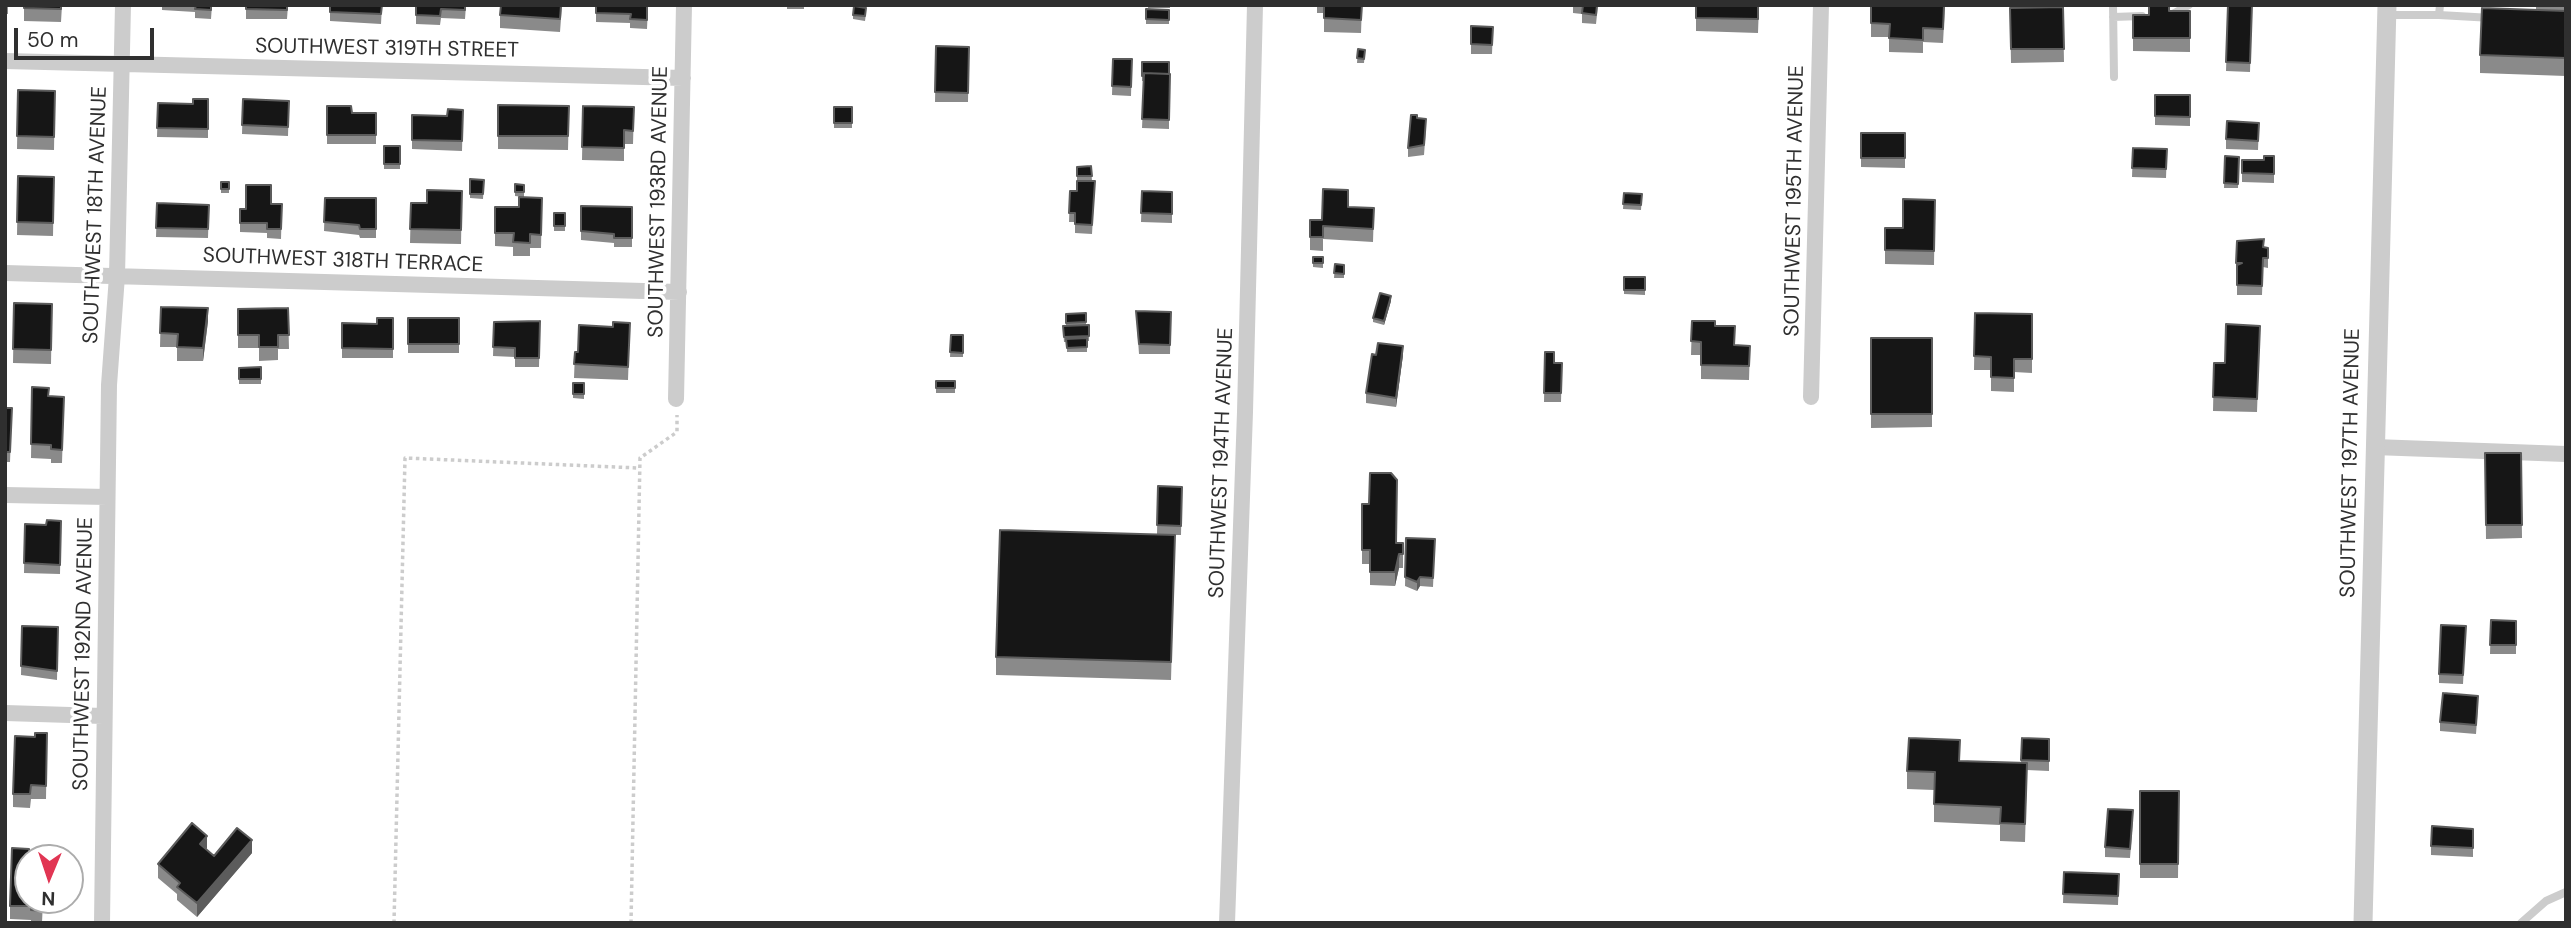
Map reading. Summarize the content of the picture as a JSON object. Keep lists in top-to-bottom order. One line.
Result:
{"streets":{"street":["SOUTHWEST 319TH STREET","SOUTHWEST 195TH AVENUE","SOUTHWEST 193RD AVENUE","SOUTHWEST 18TH AVENUE","SOUTHWEST 318TH TERRACE","SOUTHWEST 194TH AVENUE","SOUTHWEST 197TH AVENUE","SOUTHWEST 192ND AVENUE"]},"crossings":[["SOUTHWEST 319TH STREET","SOUTHWEST 193RD AVENUE"],["SOUTHWEST 319TH STREET","SOUTHWEST 18TH AVENUE"],["SOUTHWEST 193RD AVENUE","SOUTHWEST 318TH TERRACE"],["SOUTHWEST 18TH AVENUE","SOUTHWEST 318TH TERRACE"],["SOUTHWEST 18TH AVENUE","SOUTHWEST 192ND AVENUE"]],"scale_bar":"50 m","north":"bottom"}
